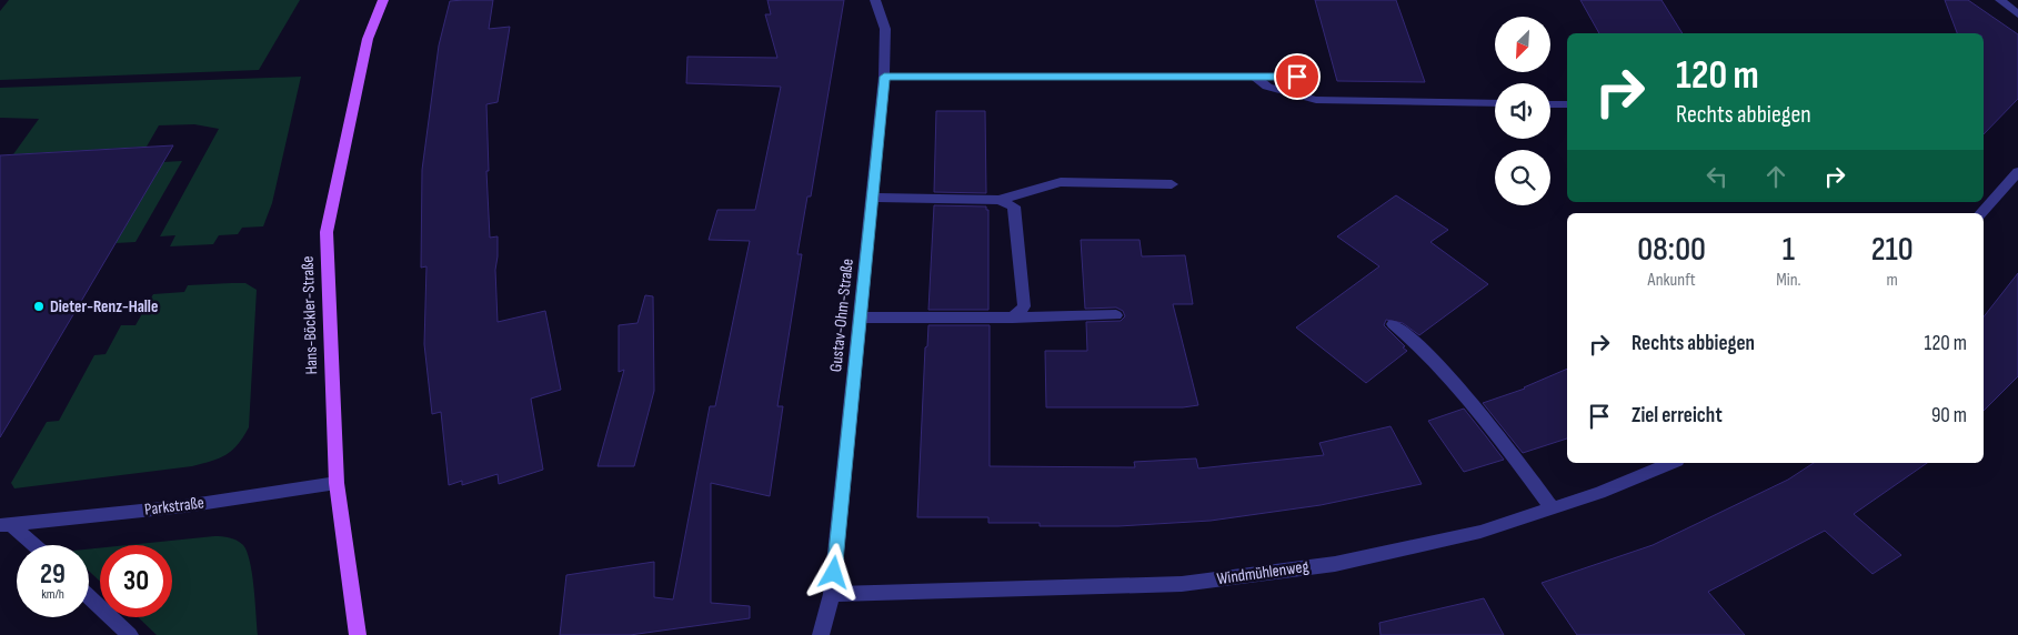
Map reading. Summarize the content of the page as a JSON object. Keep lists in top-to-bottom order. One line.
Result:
{"streets":{"main road":["Hans-Böckler-Straße"],"street":["Gustav-Ohm-Straße","Parkstraße","Windmühlenweg"]},"crossings":[["Hans-Böckler-Straße","Parkstraße"],["Gustav-Ohm-Straße","Windmühlenweg"]],"places":["Dieter-Renz-Halle"],"north":"bottom left","page":{"turn":["120 m","Rechts abbiegen"],"eta":["08:00","Ankunft","1","Min.","210","m"],"list":[{"name":"Rechts abbiegen","value":"120 m"},{"name":"Ziel erreicht","value":"90 m"}],"speed":"29 km/h","limit":"30"}}
